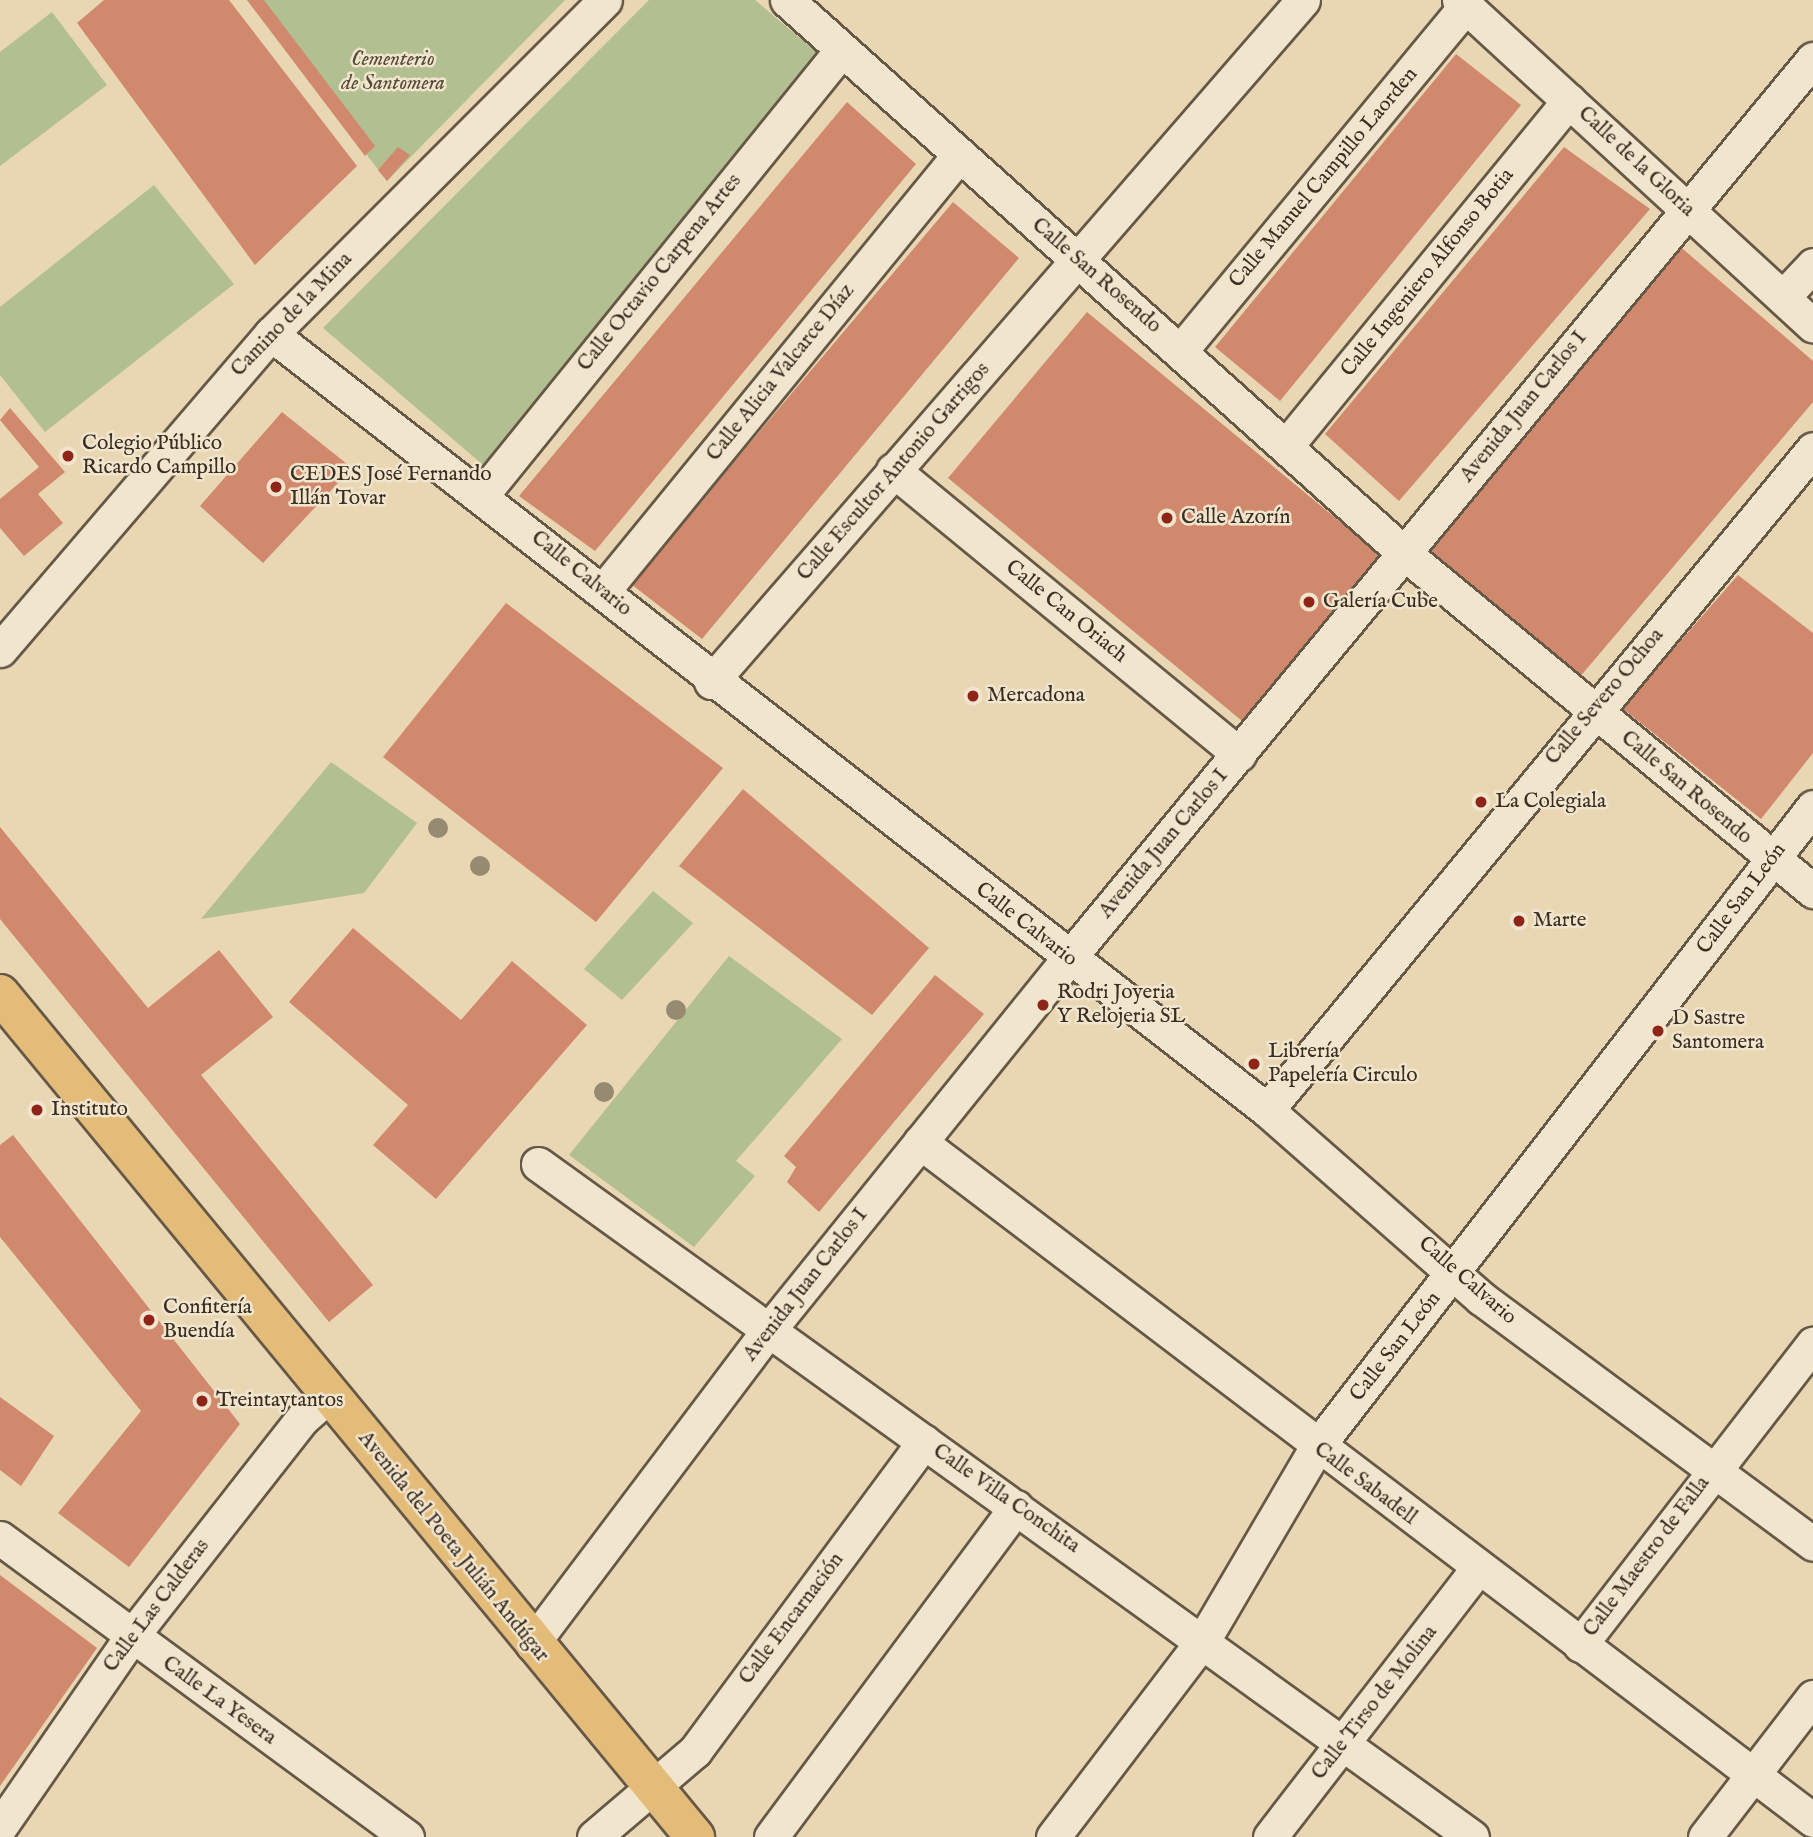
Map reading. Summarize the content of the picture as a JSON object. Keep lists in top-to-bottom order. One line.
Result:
{"streets":{"highway":["Avenida del Poeta Julián Andúgar"],"street":["Calle de la Gloria","Calle Manuel Campillo Laorden","Calle Octavio Carpena Artes","Calle Ingeniero Alfonso Botia","Calle San Rosendo","Camino de la Mina","Calle Alicia Valcarce Díaz","Avenida Juan Carlos I","Calle Escultor Antonio Garrigos","Calle Calvario","Calle Can Oriach","Calle Severo Ochoa","Calle San León","Calle Sabadell","Calle Villa Conchita","Calle Maestro de Falla","Calle Las Calderas","Calle Encarnación","Calle La Yesera","Calle Tirso de Molina"]},"crossings":[["Calle de la Gloria","Calle Manuel Campillo Laorden"],["Calle de la Gloria","Calle Ingeniero Alfonso Botia"],["Calle de la Gloria","Avenida Juan Carlos I"],["Calle Manuel Campillo Laorden","Calle San Rosendo"],["Calle Octavio Carpena Artes","Calle San Rosendo"],["Calle Octavio Carpena Artes","Calle Calvario"],["Calle Ingeniero Alfonso Botia","Calle San Rosendo"],["Calle San Rosendo","Calle Alicia Valcarce Díaz"],["Calle San Rosendo","Avenida Juan Carlos I"],["Calle San Rosendo","Calle Escultor Antonio Garrigos"],["Calle San Rosendo","Calle Severo Ochoa"],["Calle San Rosendo","Calle San León"],["Camino de la Mina","Calle Calvario"],["Calle Alicia Valcarce Díaz","Calle Calvario"],["Avenida Juan Carlos I","Calle Calvario"],["Avenida Juan Carlos I","Calle Can Oriach"],["Avenida Juan Carlos I","Calle Sabadell"],["Avenida Juan Carlos I","Calle Villa Conchita"],["Avenida Juan Carlos I","Avenida del Poeta Julián Andúgar"],["Calle Escultor Antonio Garrigos","Calle Calvario"],["Calle Escultor Antonio Garrigos","Calle Can Oriach"],["Calle Calvario","Calle Severo Ochoa"],["Calle Calvario","Calle San León"],["Calle Calvario","Calle Maestro de Falla"],["Calle San León","Calle Sabadell"],["Calle San León","Calle Villa Conchita"],["Calle Sabadell","Calle Maestro de Falla"],["Calle Sabadell","Calle Tirso de Molina"],["Calle Villa Conchita","Calle Encarnación"],["Calle Villa Conchita","Calle Tirso de Molina"],["Avenida del Poeta Julián Andúgar","Calle Las Calderas"],["Avenida del Poeta Julián Andúgar","Calle Encarnación"],["Calle Las Calderas","Calle La Yesera"]],"parks":["Cementerio de Santomera"],"places":["Colegio Público Ricardo Campillo","CEDES José Fernando Illán Tovar","Calle Azorín","Galería Cube","Mercadona","La Colegiala","Marte","Rodri Joyeria Y Relojeria SL","D Sastre Santomera","Librería Papelería Circulo","Instituto","Confitería Buendía","Treintaytantos"]}
